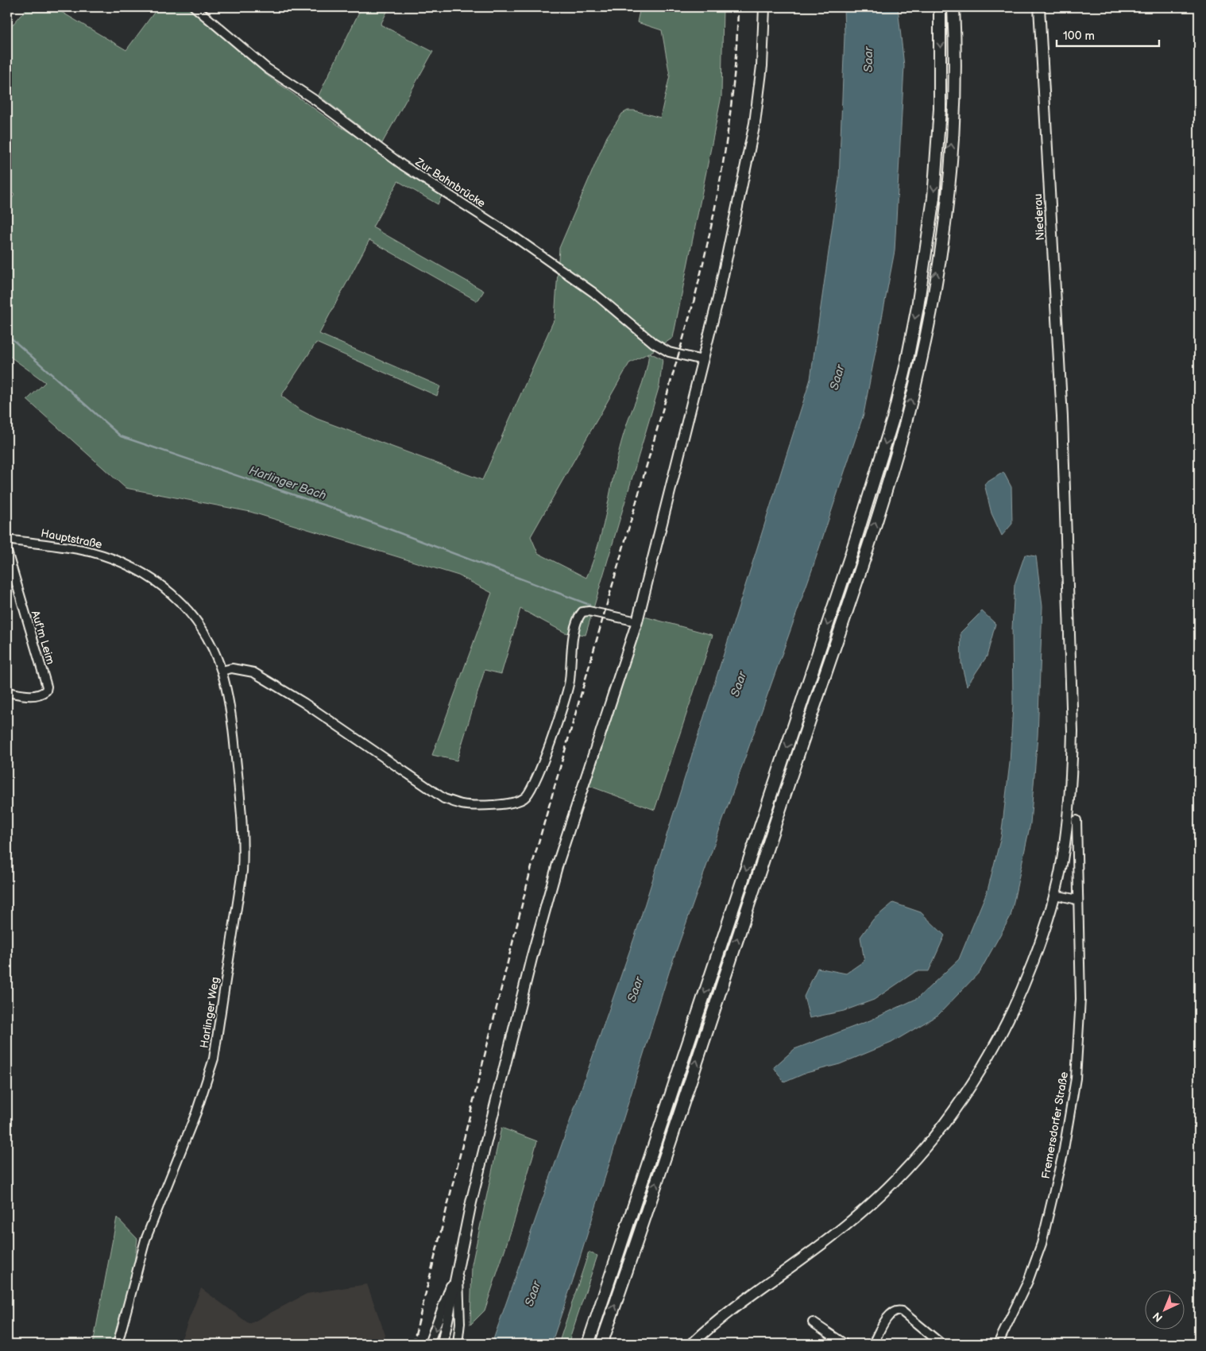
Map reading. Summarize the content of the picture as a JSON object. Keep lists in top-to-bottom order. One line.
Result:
{"streets":{"main road":["Niederau"],"street":["Zur Bahnbrücke","Hauptstraße","Auf'm Leim","Harlinger Weg","Fremersdorfer Straße"]},"crossings":[["Hauptstraße","Harlinger Weg"]],"water":["Saar","Harlinger Bach"],"scale_bar":"100 m","north":"bottom left"}
